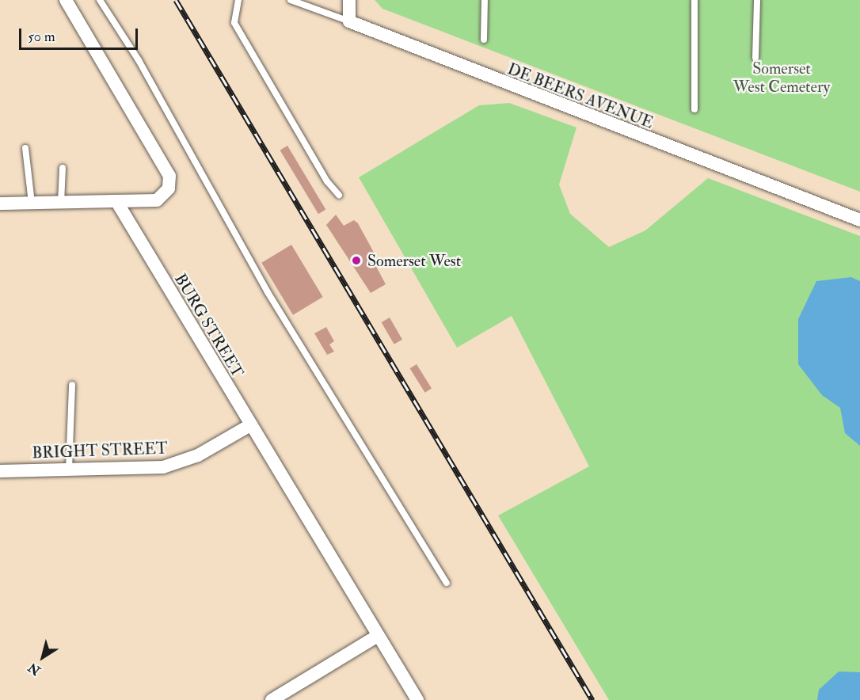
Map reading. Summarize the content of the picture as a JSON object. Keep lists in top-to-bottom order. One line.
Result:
{"streets":{"street":["DE BEERS AVENUE","BURG STREET","BRIGHT STREET"]},"crossings":[["BURG STREET","BRIGHT STREET"]],"parks":["Somerset West Cemetery"],"places":["Somerset West"],"scale_bar":"50 m","north":"bottom left"}
